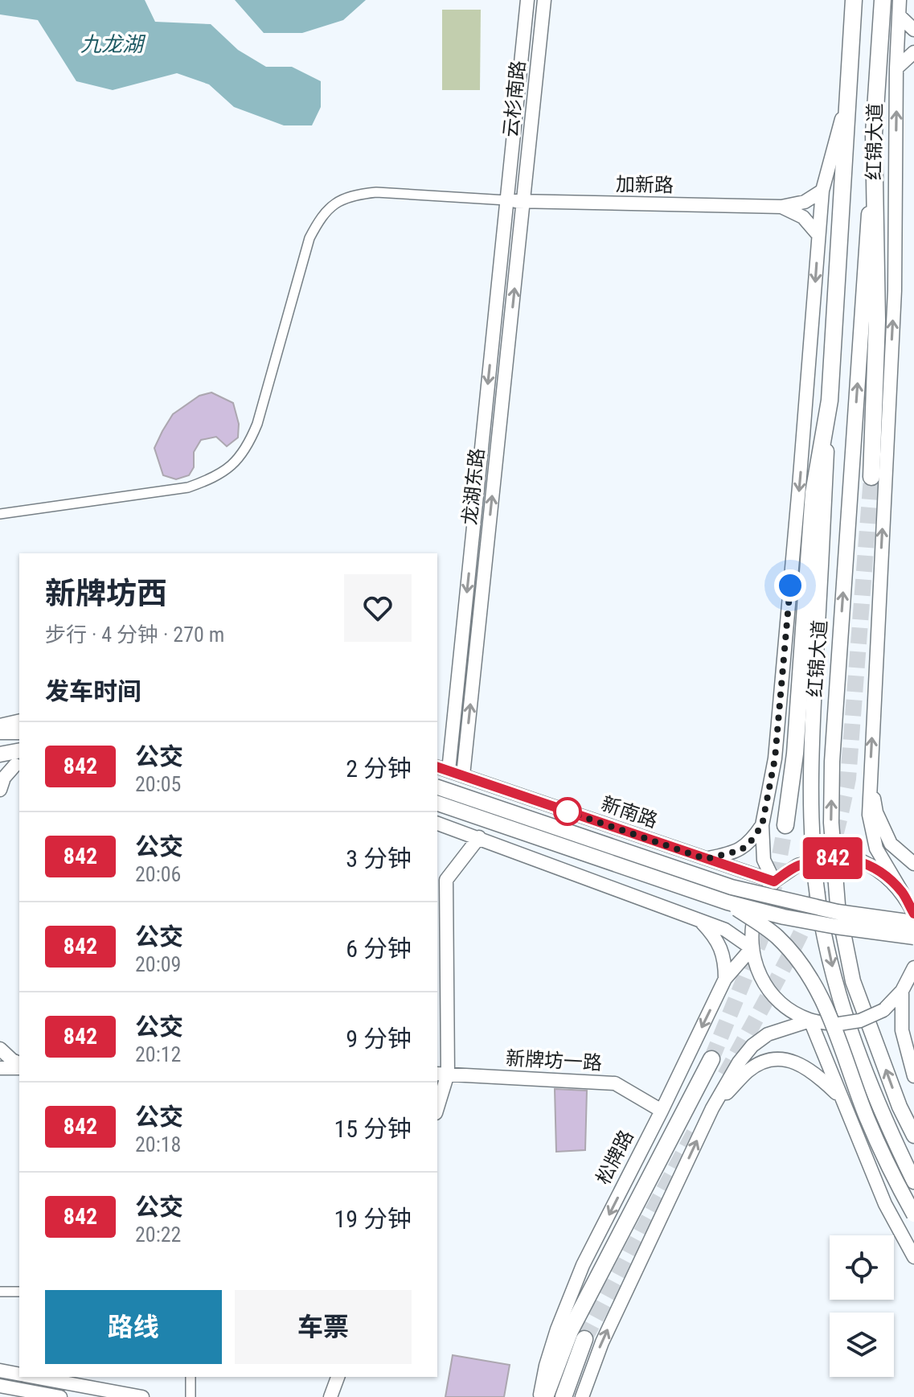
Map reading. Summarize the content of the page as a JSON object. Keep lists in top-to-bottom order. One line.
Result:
{"streets":{"highway":["红锦大道","松牌路"],"main road":["云杉南路","加新路","龙湖东路","新南路","新牌坊一路"]},"crossings":[["云杉南路","加新路"],["云杉南路","龙湖东路"],["红锦大道","新南路"],["加新路","龙湖东路"],["龙湖东路","新南路"],["新牌坊一路","松牌路"]],"water":["九龙湖"],"lines":["bus line 842"],"page":{"on_map":"842","heading":[["新牌坊西","步行 · 4 分钟 · 270 m"],"发车时间"],"list":[{"mark":"842","name":"公交","note":"20:05","value":"2 分钟"},{"mark":"842","name":"公交","note":"20:06","value":"3 分钟"},{"mark":"842","name":"公交","note":"20:09","value":"6 分钟"},{"mark":"842","name":"公交","note":"20:12","value":"9 分钟"},{"mark":"842","name":"公交","note":"20:18","value":"15 分钟"},{"mark":"842","name":"公交","note":"20:22","value":"19 分钟"}],"buttons":["路线","车票"]}}
